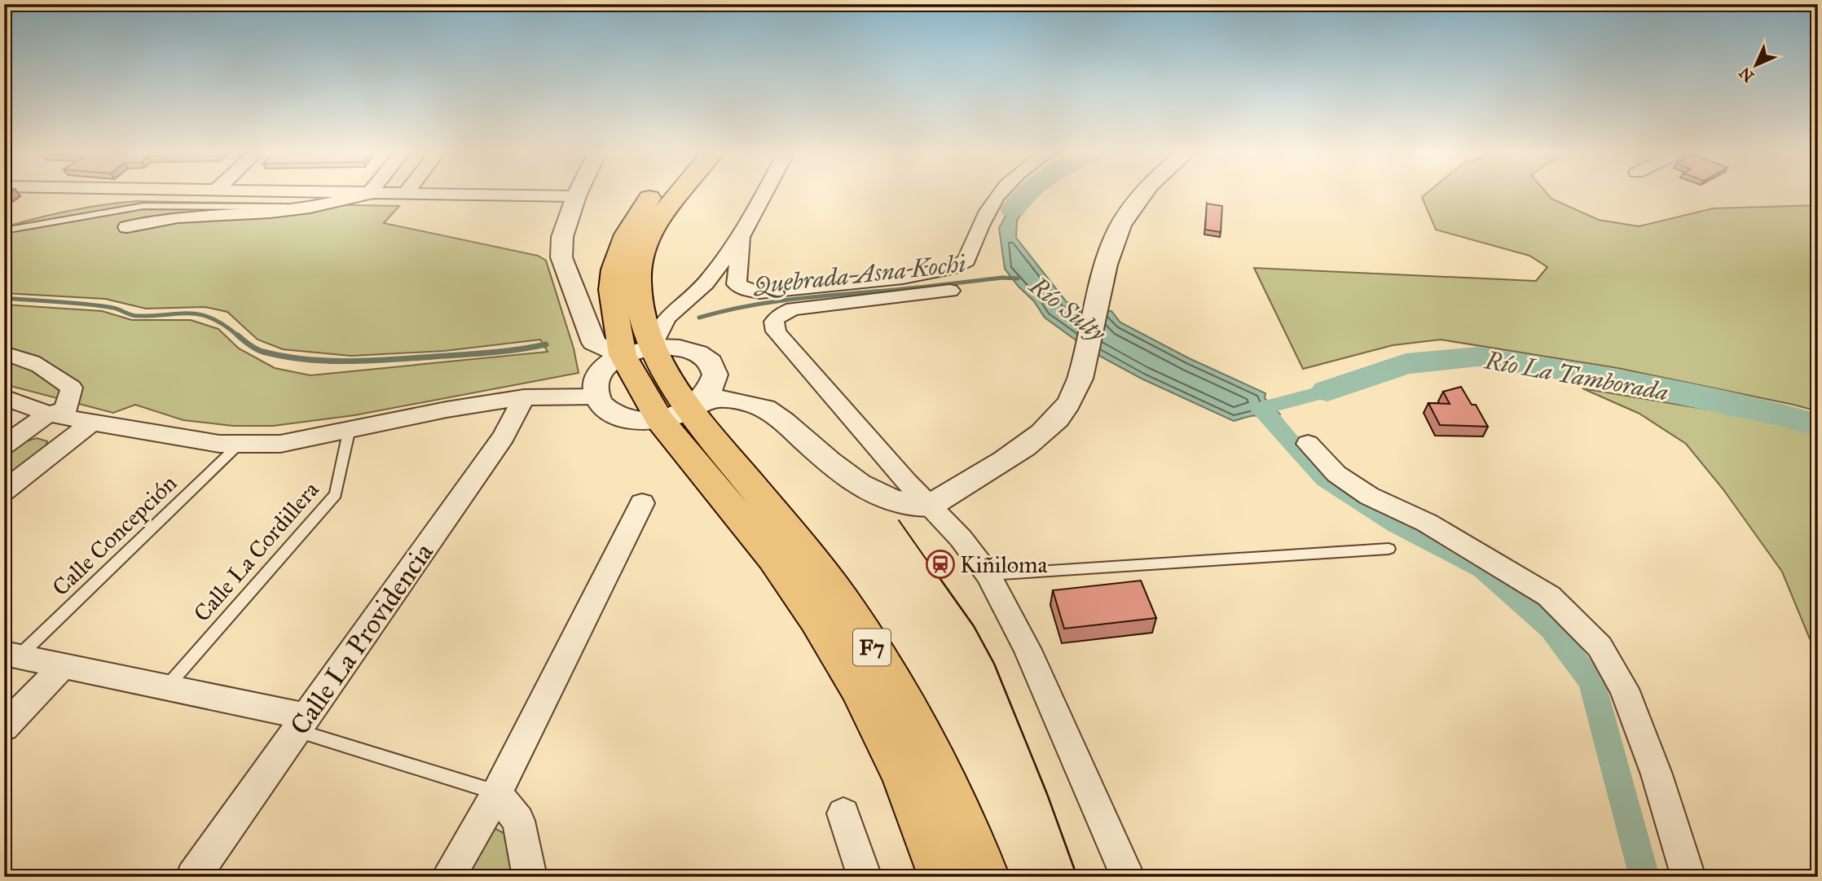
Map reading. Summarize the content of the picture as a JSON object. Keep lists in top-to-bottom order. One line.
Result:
{"streets":{"highway":["F7"],"street":["Calle La Providencia"],"lane":["Calle Concepción","Calle La Cordillera"]},"water":["Quebrada Asna Kochi","Río Sulty","Río La Tamborada"],"places":{"station":["Kiñiloma"]},"north":"bottom left"}
